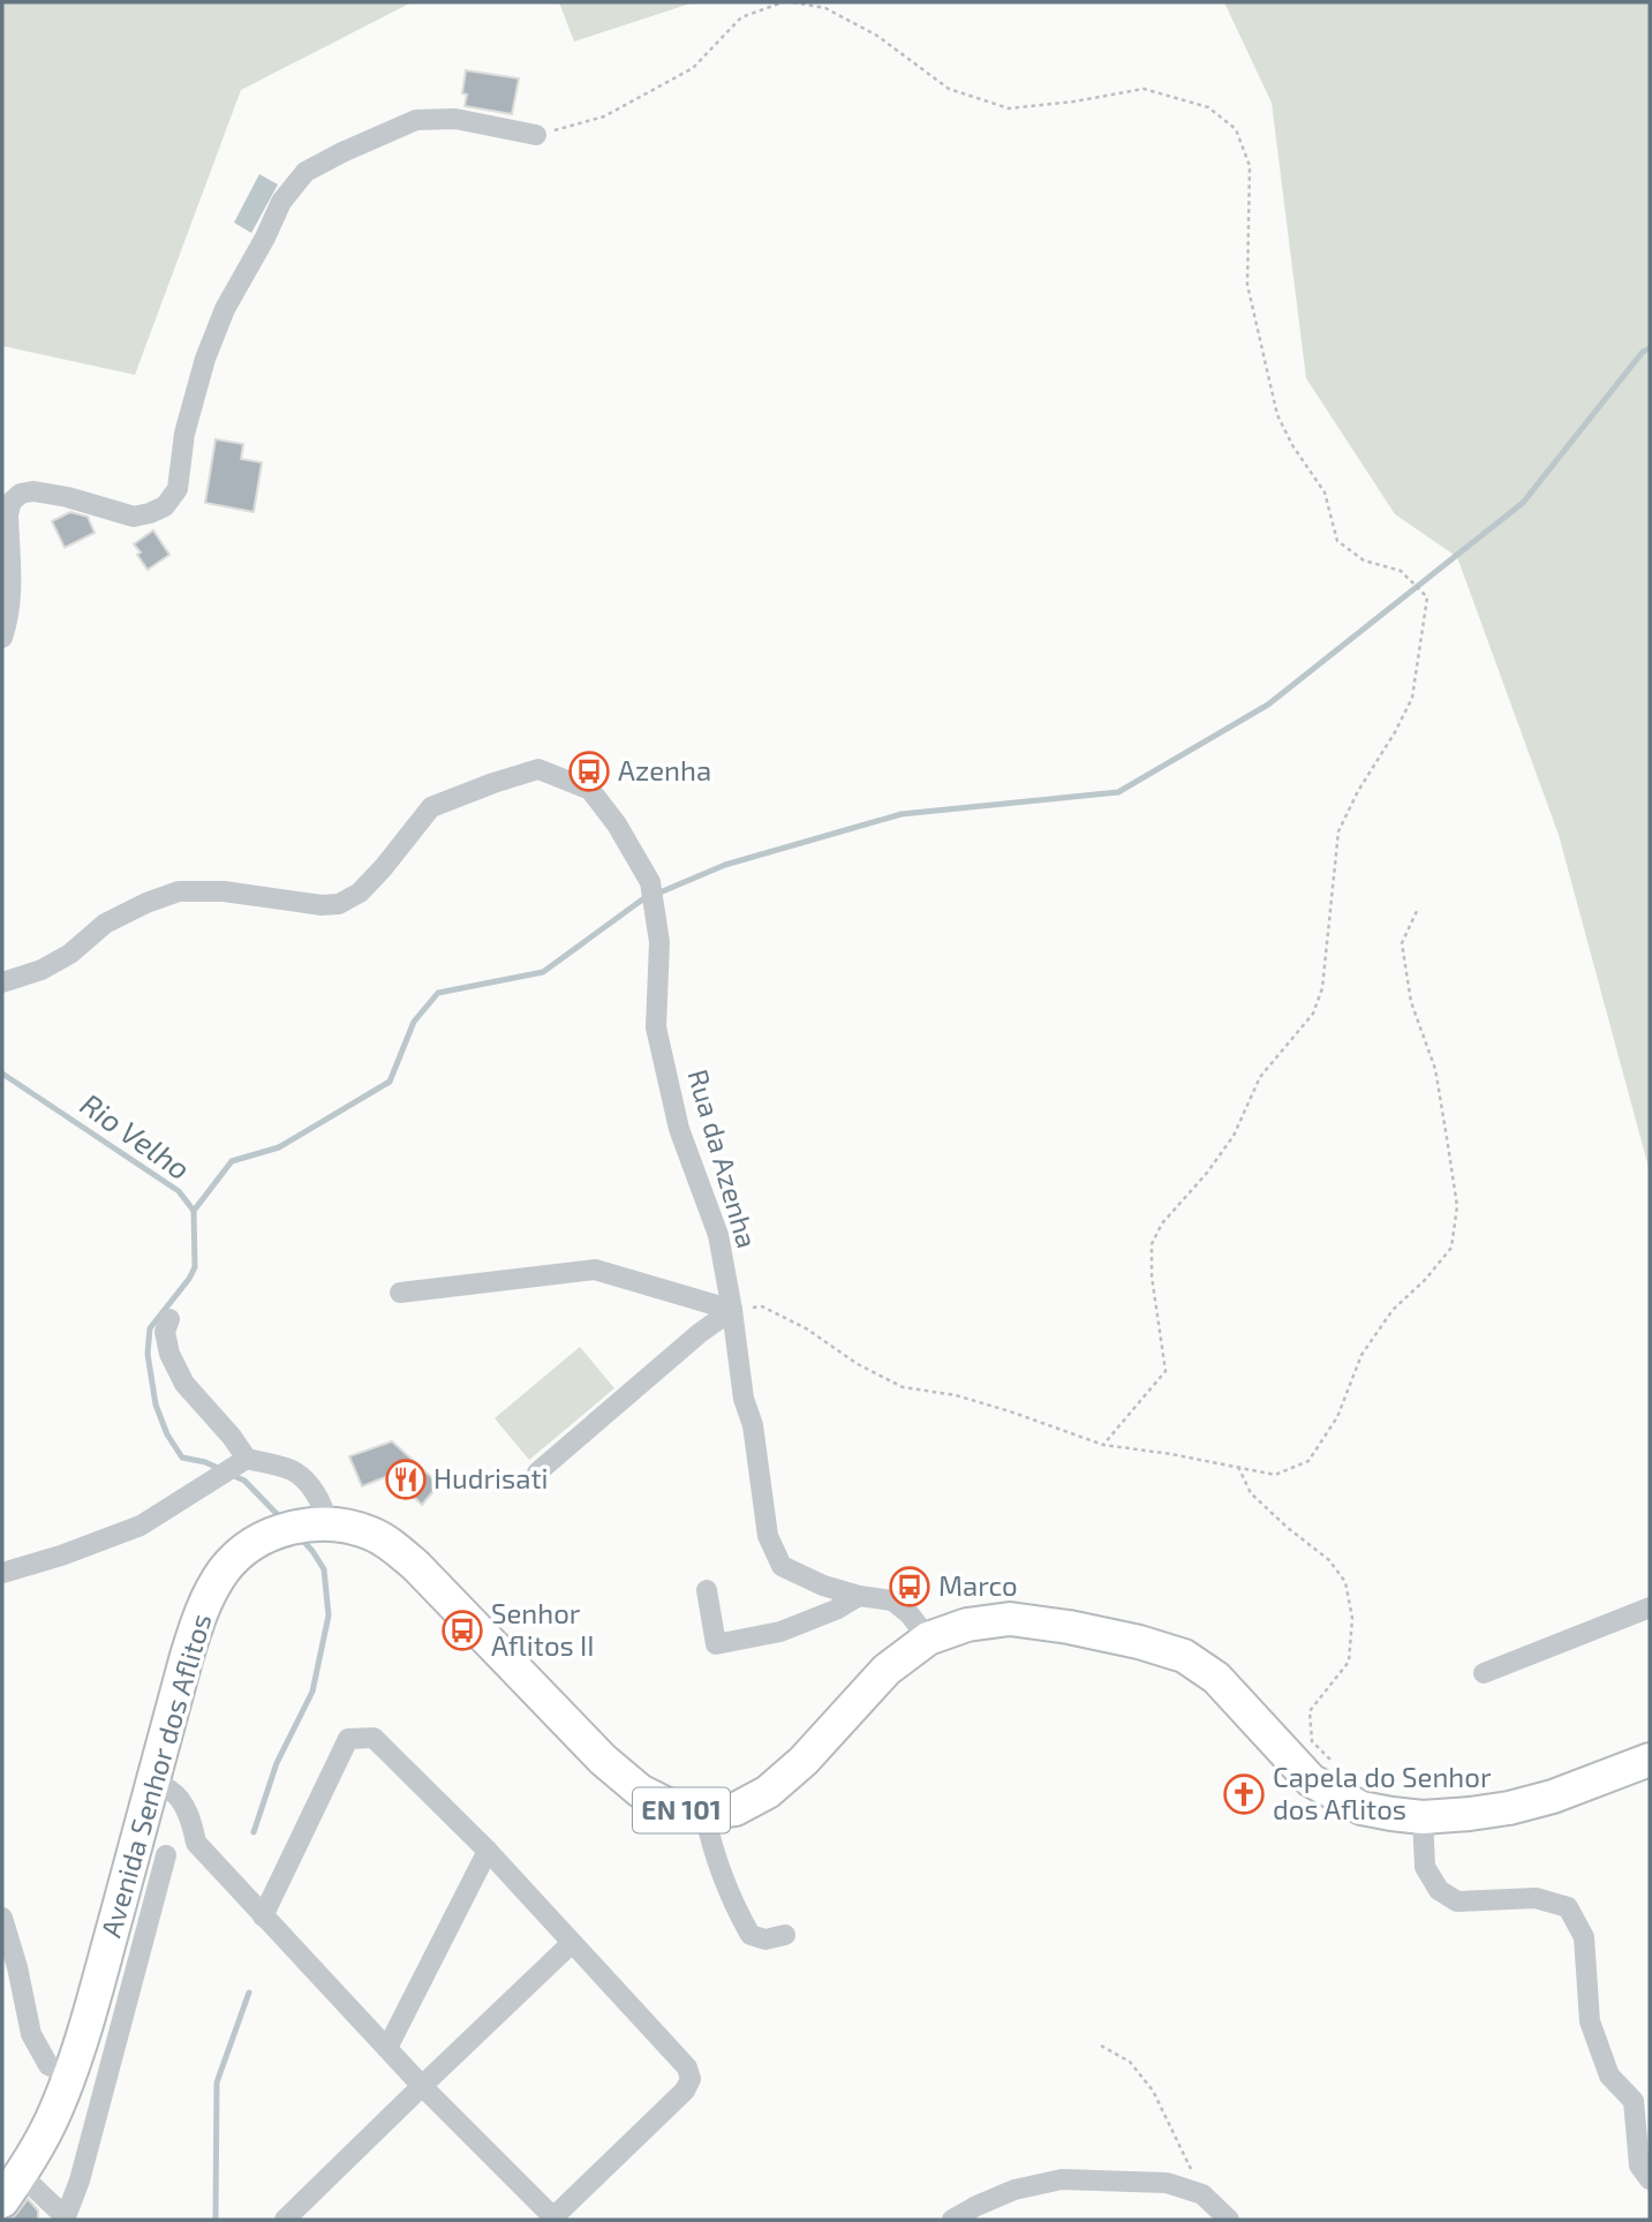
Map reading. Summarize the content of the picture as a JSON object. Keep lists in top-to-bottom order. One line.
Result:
{"streets":{"main road":["Avenida Senhor dos Aflitos","EN 101"],"street":["Rua da Azenha"]},"crossings":[["Rua da Azenha","Avenida Senhor dos Aflitos"],["Avenida Senhor dos Aflitos","EN 101"]],"water":["Rio Velho"],"places":{"bus stop":["Azenha","Marco","Senhor Aflitos II"],"restaurant":["Hudrisati"],"church":["Capela do Senhor dos Aflitos"]}}
